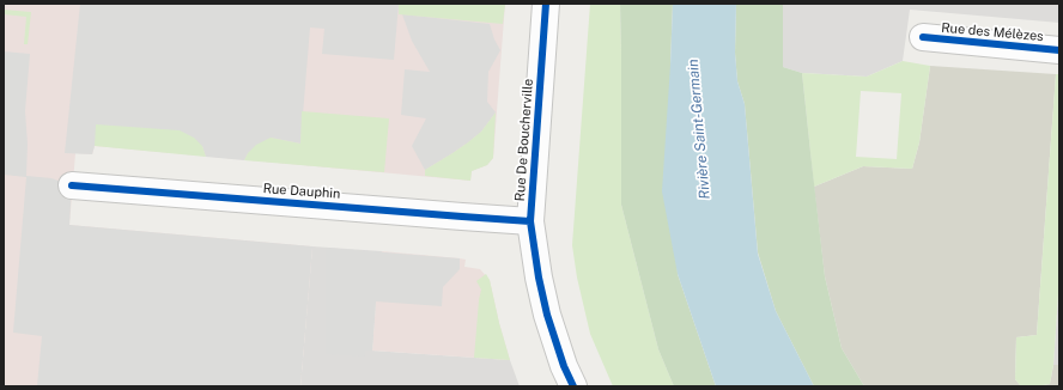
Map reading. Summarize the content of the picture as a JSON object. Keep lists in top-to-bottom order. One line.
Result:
{"streets":{"street":["Rue des Mélèzes","Rue De Boucherville","Rue Dauphin"]},"crossings":[["Rue De Boucherville","Rue Dauphin"]],"water":["Rivière Saint-Germain"]}
